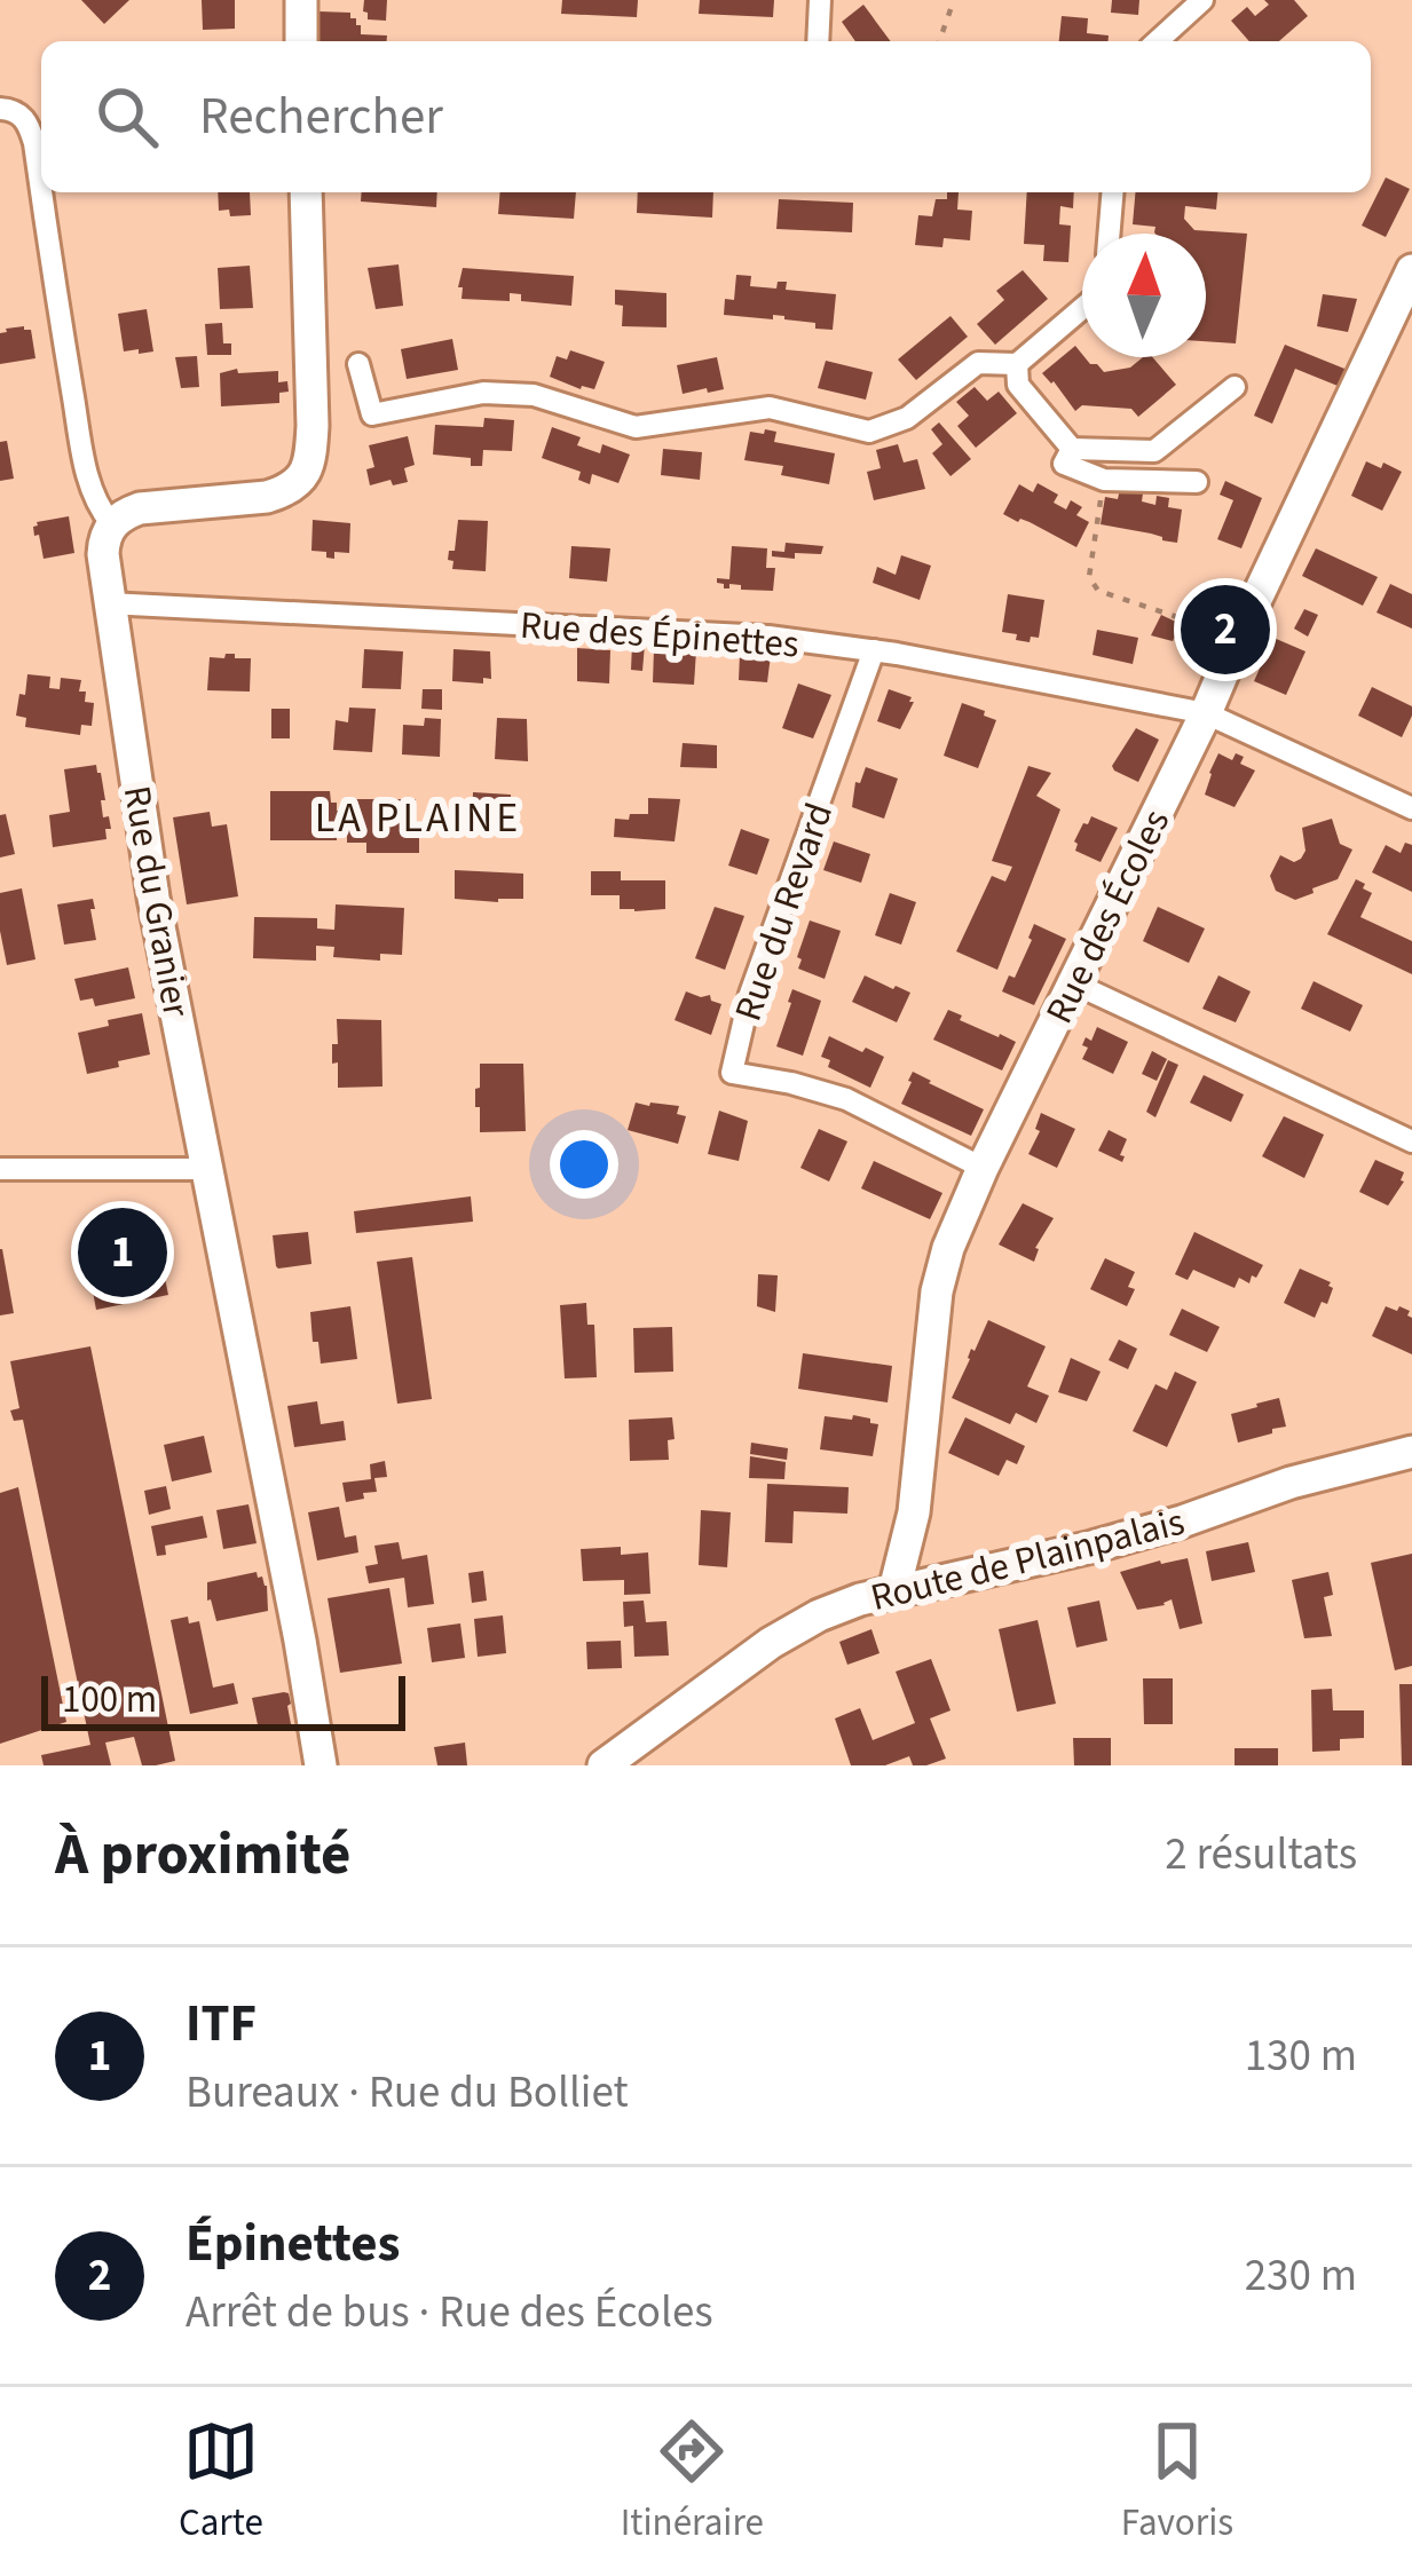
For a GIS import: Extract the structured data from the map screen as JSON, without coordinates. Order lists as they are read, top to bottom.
{
  "streets": {
    "street": [
      "Rue des Épinettes",
      "Rue du Granier",
      "Rue du Revard",
      "Rue des Écoles",
      "Route de Plainpalais"
    ]
  },
  "crossings": [
    ["Rue des Épinettes", "Rue du Granier"],
    ["Rue des Épinettes", "Rue du Revard"],
    ["Rue des Épinettes", "Rue des Écoles"],
    ["Rue du Revard", "Rue des Écoles"],
    ["Rue des Écoles", "Route de Plainpalais"]
  ],
  "districts": ["LA PLAINE"],
  "scale_bar": "100 m",
  "north": "top",
  "page": {
    "search": "Rechercher",
    "pins": ["2", "1"],
    "scale": "100 m",
    "heading": ["À proximité", "2 résultats"],
    "list": [
      {
        "mark": "1",
        "name": "ITF",
        "note": "Bureaux · Rue du Bolliet",
        "value": "130 m"
      },
      {
        "mark": "2",
        "name": "Épinettes",
        "note": "Arrêt de bus · Rue des Écoles",
        "value": "230 m"
      }
    ],
    "nav": ["Carte", "Itinéraire", "Favoris"]
  }
}
